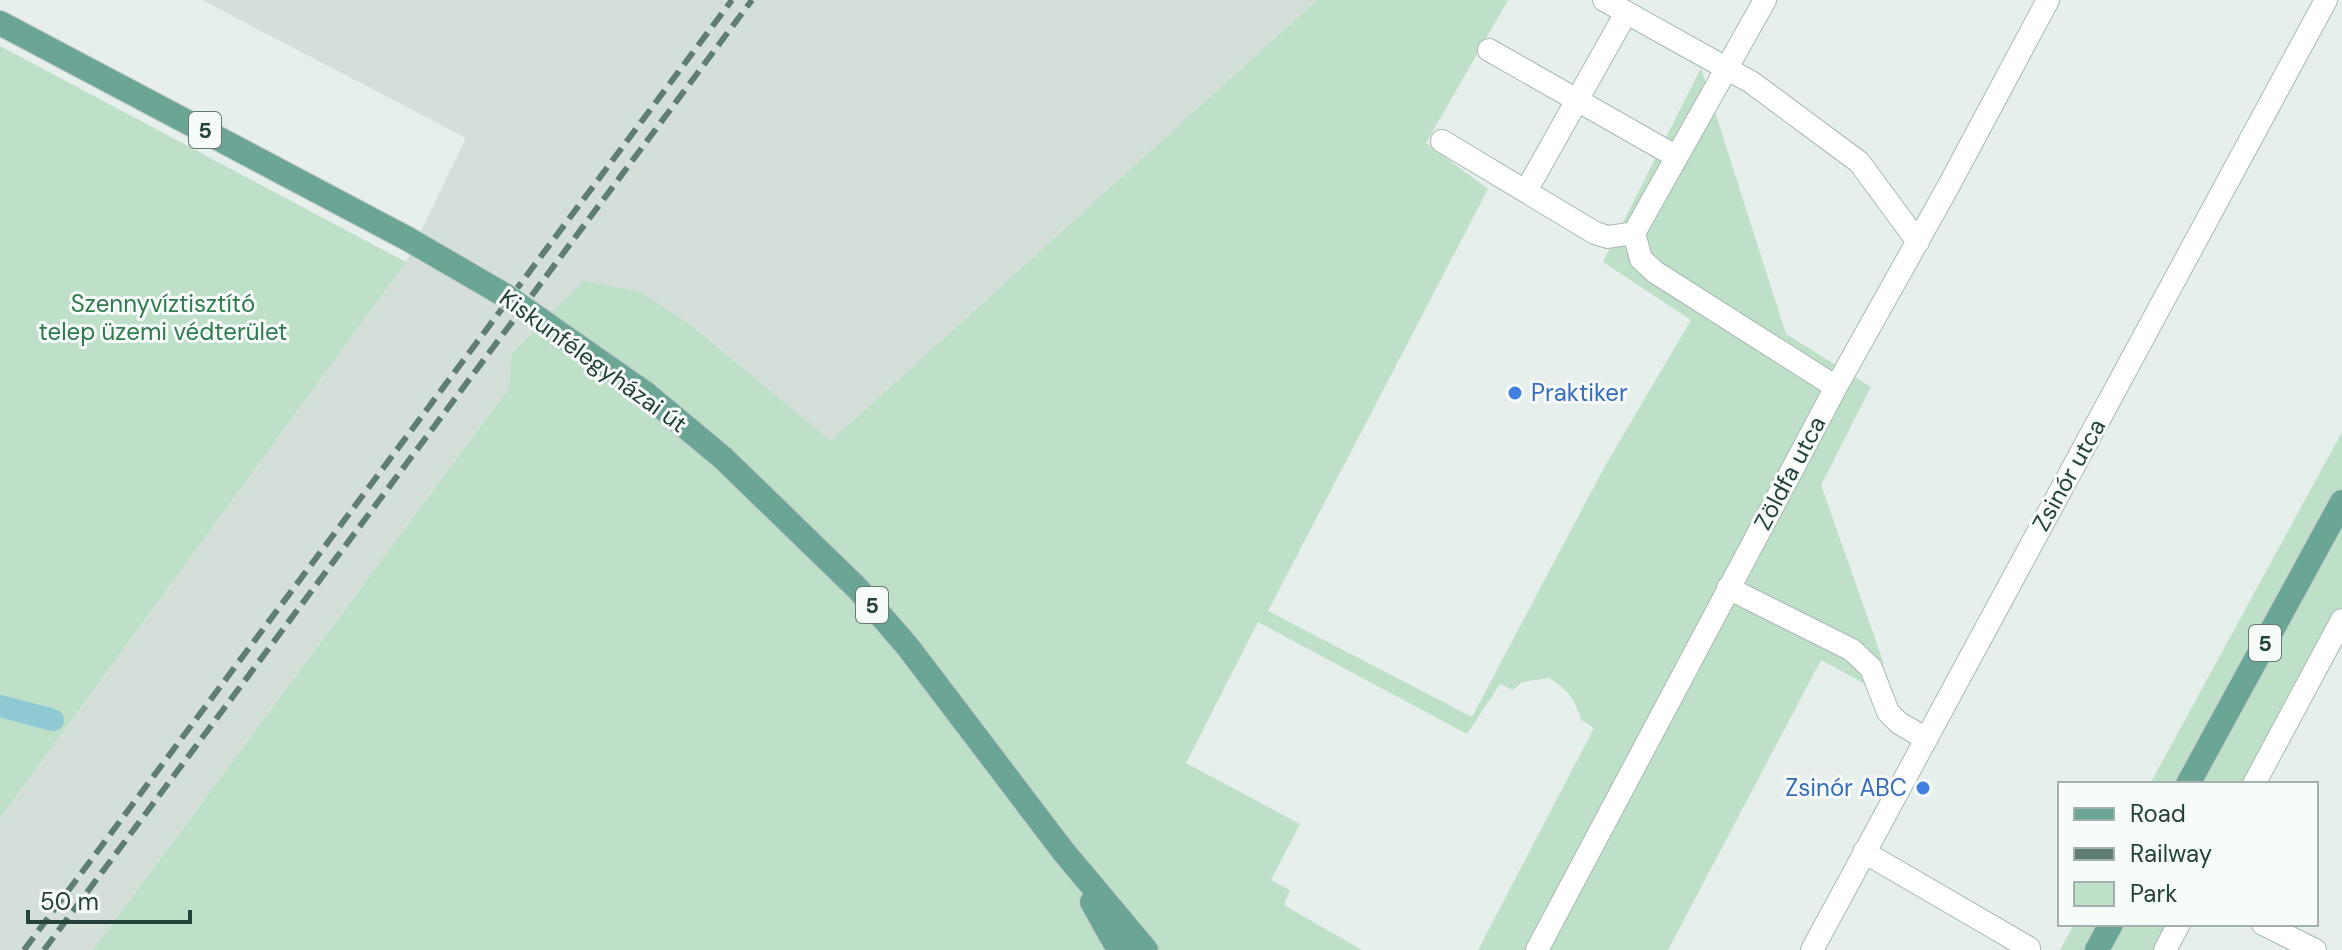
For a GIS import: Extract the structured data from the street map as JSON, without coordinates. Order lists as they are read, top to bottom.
{
  "streets": {
    "main road": ["5", "Kiskunfélegyházai út"],
    "street": ["Zöldfa utca", "Zsinór utca"]
  },
  "parks": ["Szennyvíztisztító telep üzemi védterület"],
  "places": ["Praktiker", "Zsinór ABC"],
  "legend": ["Road", "Railway", "Park"],
  "scale_bar": "50 m"
}
